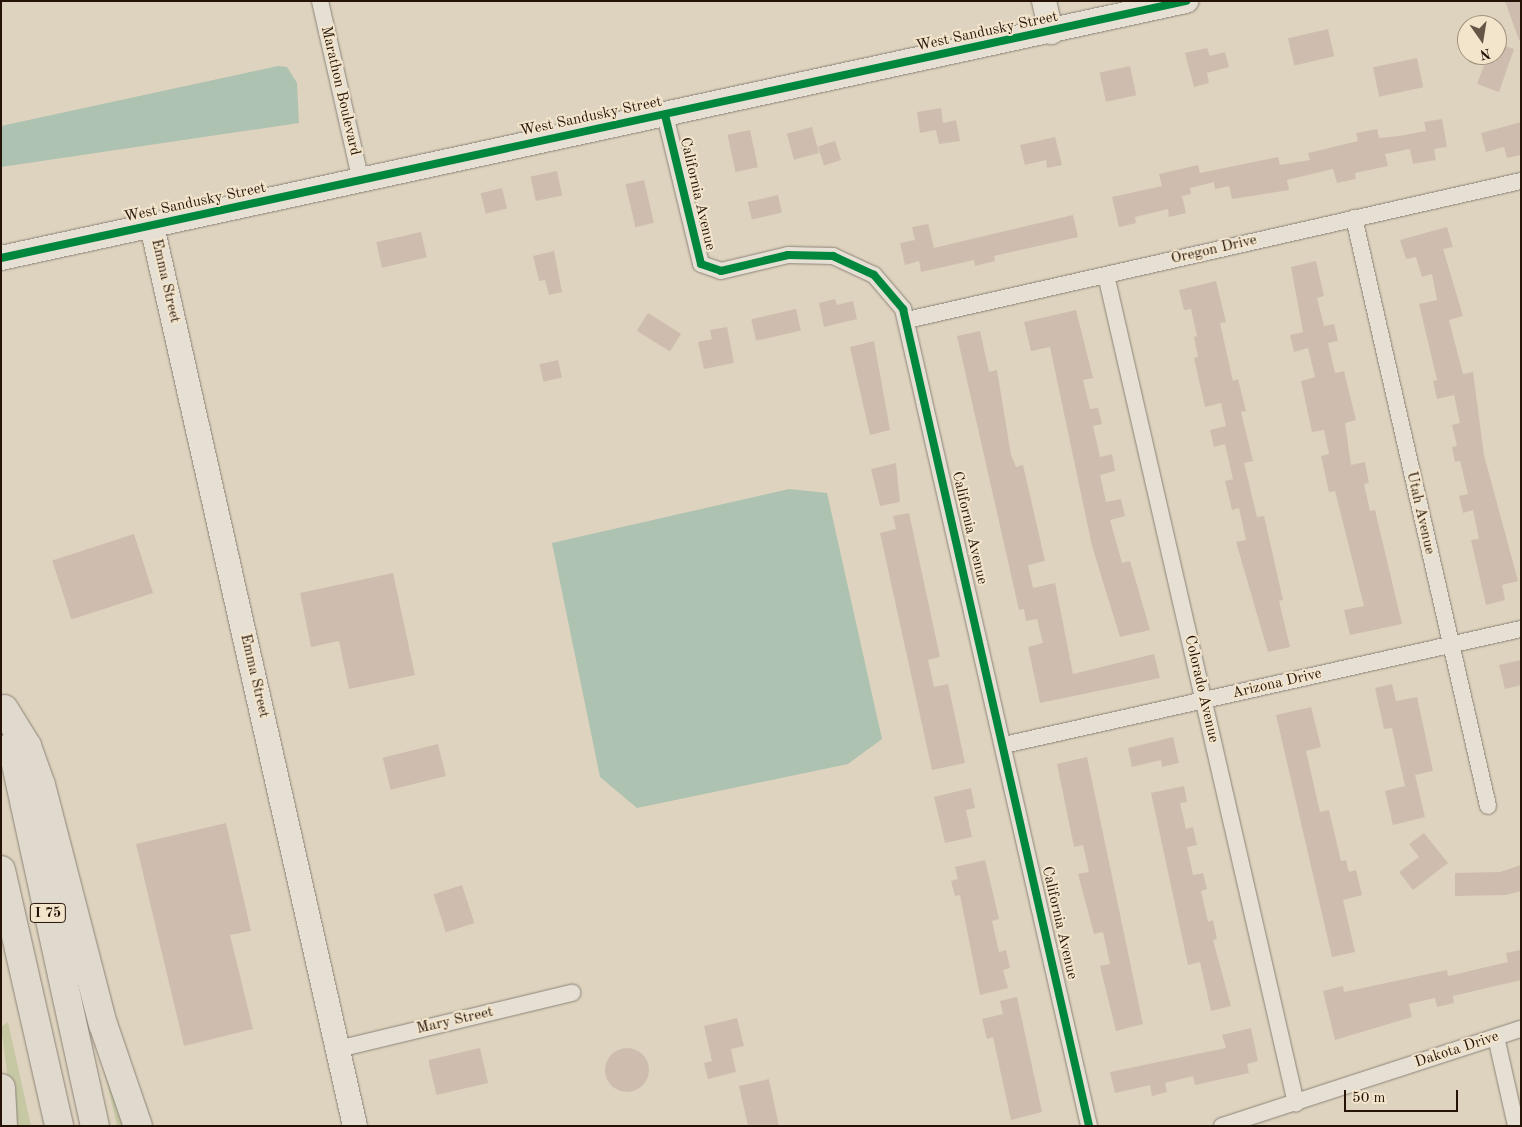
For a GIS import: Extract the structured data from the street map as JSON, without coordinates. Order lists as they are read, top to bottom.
{
  "streets": {
    "highway": ["I 75"],
    "street": [
      "West Sandusky Street",
      "Marathon Boulevard",
      "California Avenue",
      "Oregon Drive",
      "Emma Street",
      "Utah Avenue",
      "Arizona Drive",
      "Colorado Avenue",
      "Mary Street",
      "Dakota Drive"
    ]
  },
  "crossings": [
    ["West Sandusky Street", "Marathon Boulevard"],
    ["West Sandusky Street", "California Avenue"],
    ["West Sandusky Street", "Emma Street"],
    ["California Avenue", "Oregon Drive"],
    ["California Avenue", "Arizona Drive"],
    ["Oregon Drive", "Utah Avenue"],
    ["Oregon Drive", "Colorado Avenue"],
    ["Emma Street", "Mary Street"],
    ["Utah Avenue", "Arizona Drive"],
    ["Arizona Drive", "Colorado Avenue"],
    ["Colorado Avenue", "Dakota Drive"]
  ],
  "scale_bar": "50 m",
  "north": "bottom"
}
